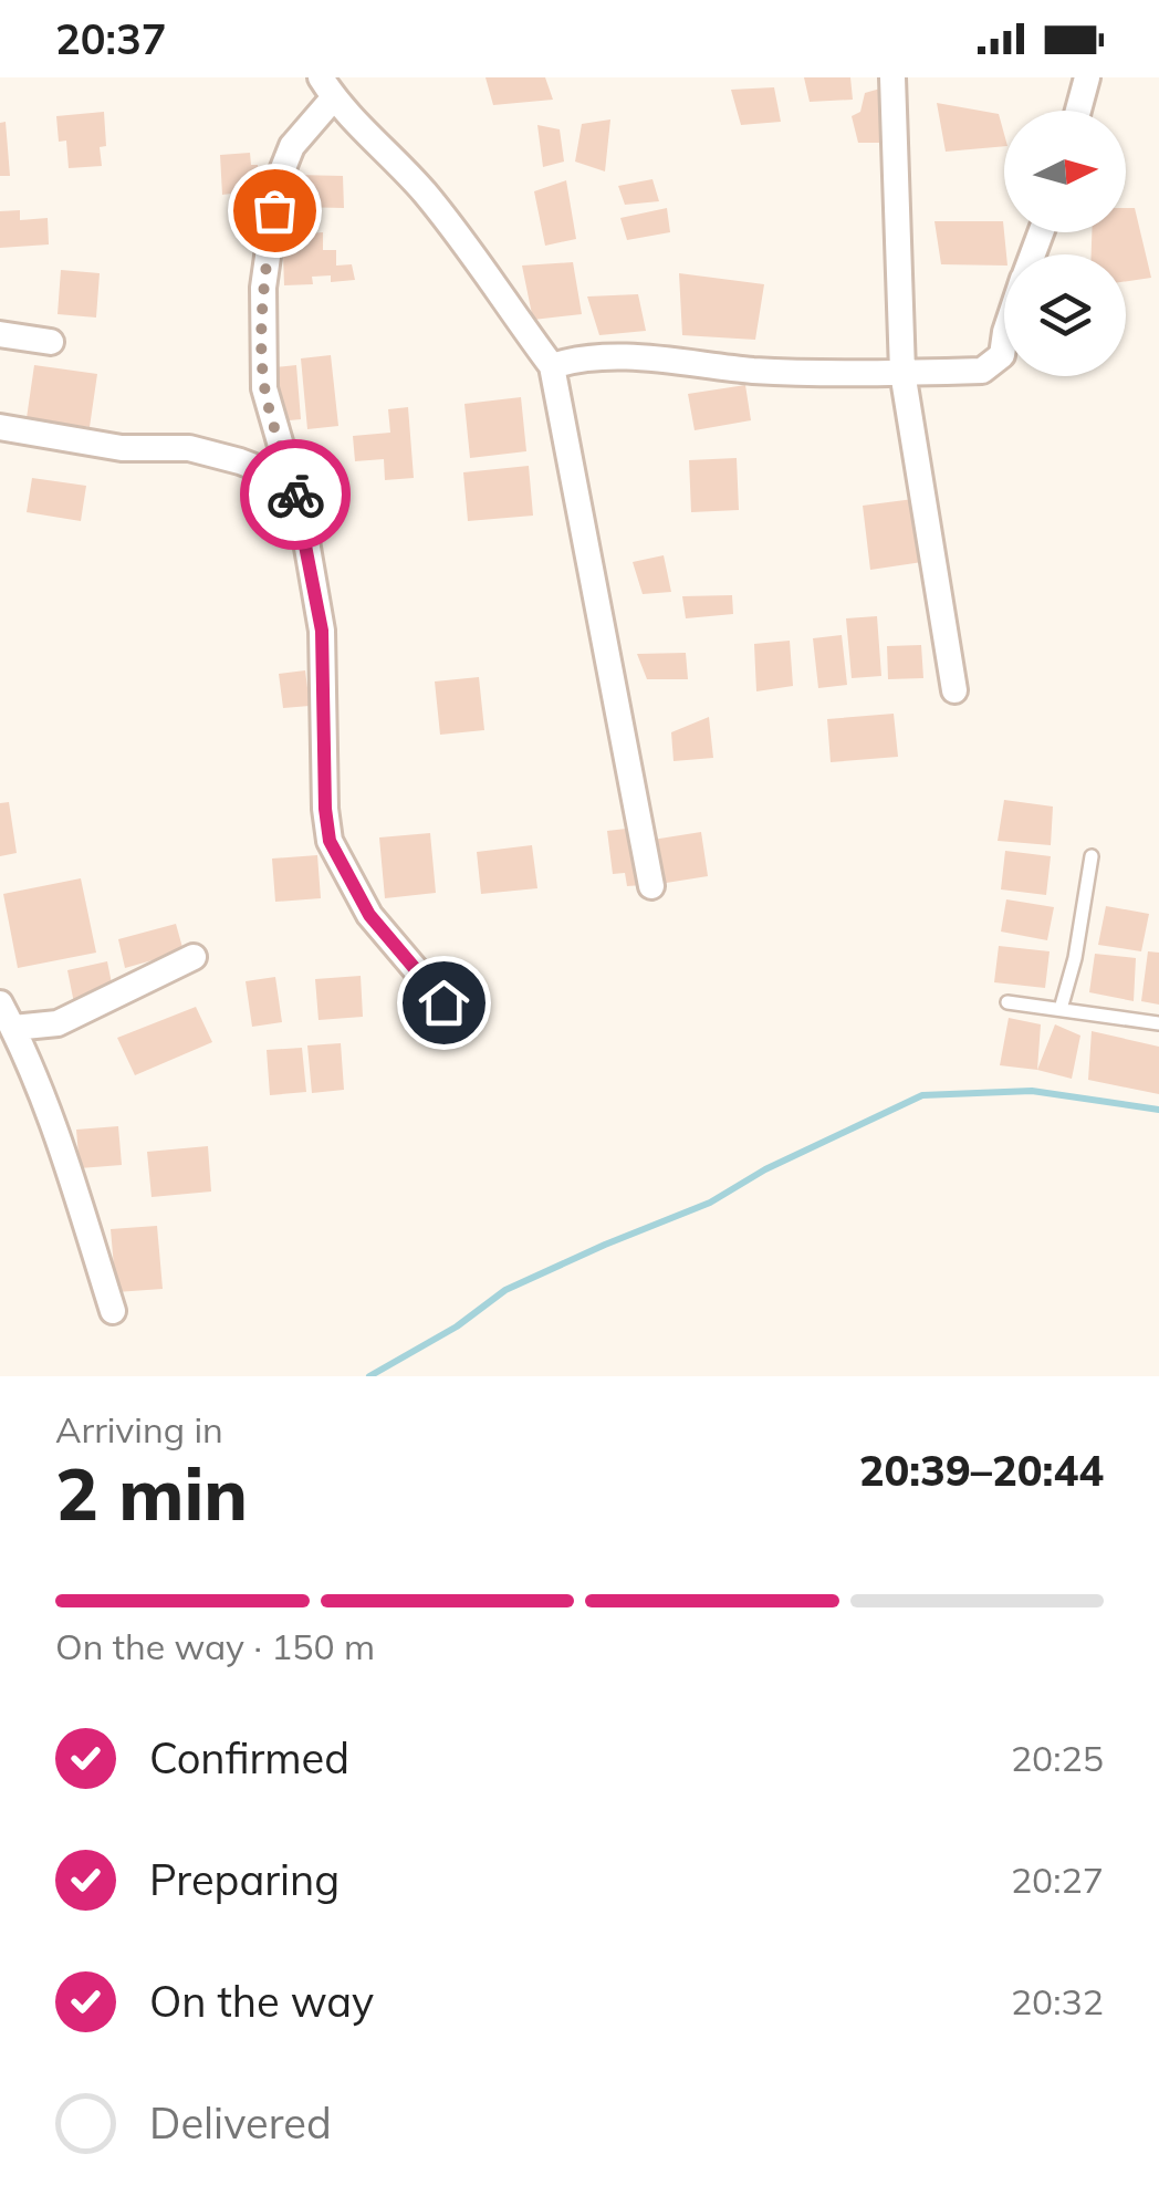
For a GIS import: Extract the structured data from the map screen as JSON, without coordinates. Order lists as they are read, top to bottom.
{
  "north": "right",
  "page": {
    "status": "20:37",
    "heading": ["2 min", "Arriving in", "20:39–20:44"],
    "bar": "On the way · 150 m",
    "list": [
      ["Confirmed", "20:25"],
      ["Preparing", "20:27"],
      ["On the way", "20:32"],
      "Delivered"
    ]
  }
}
